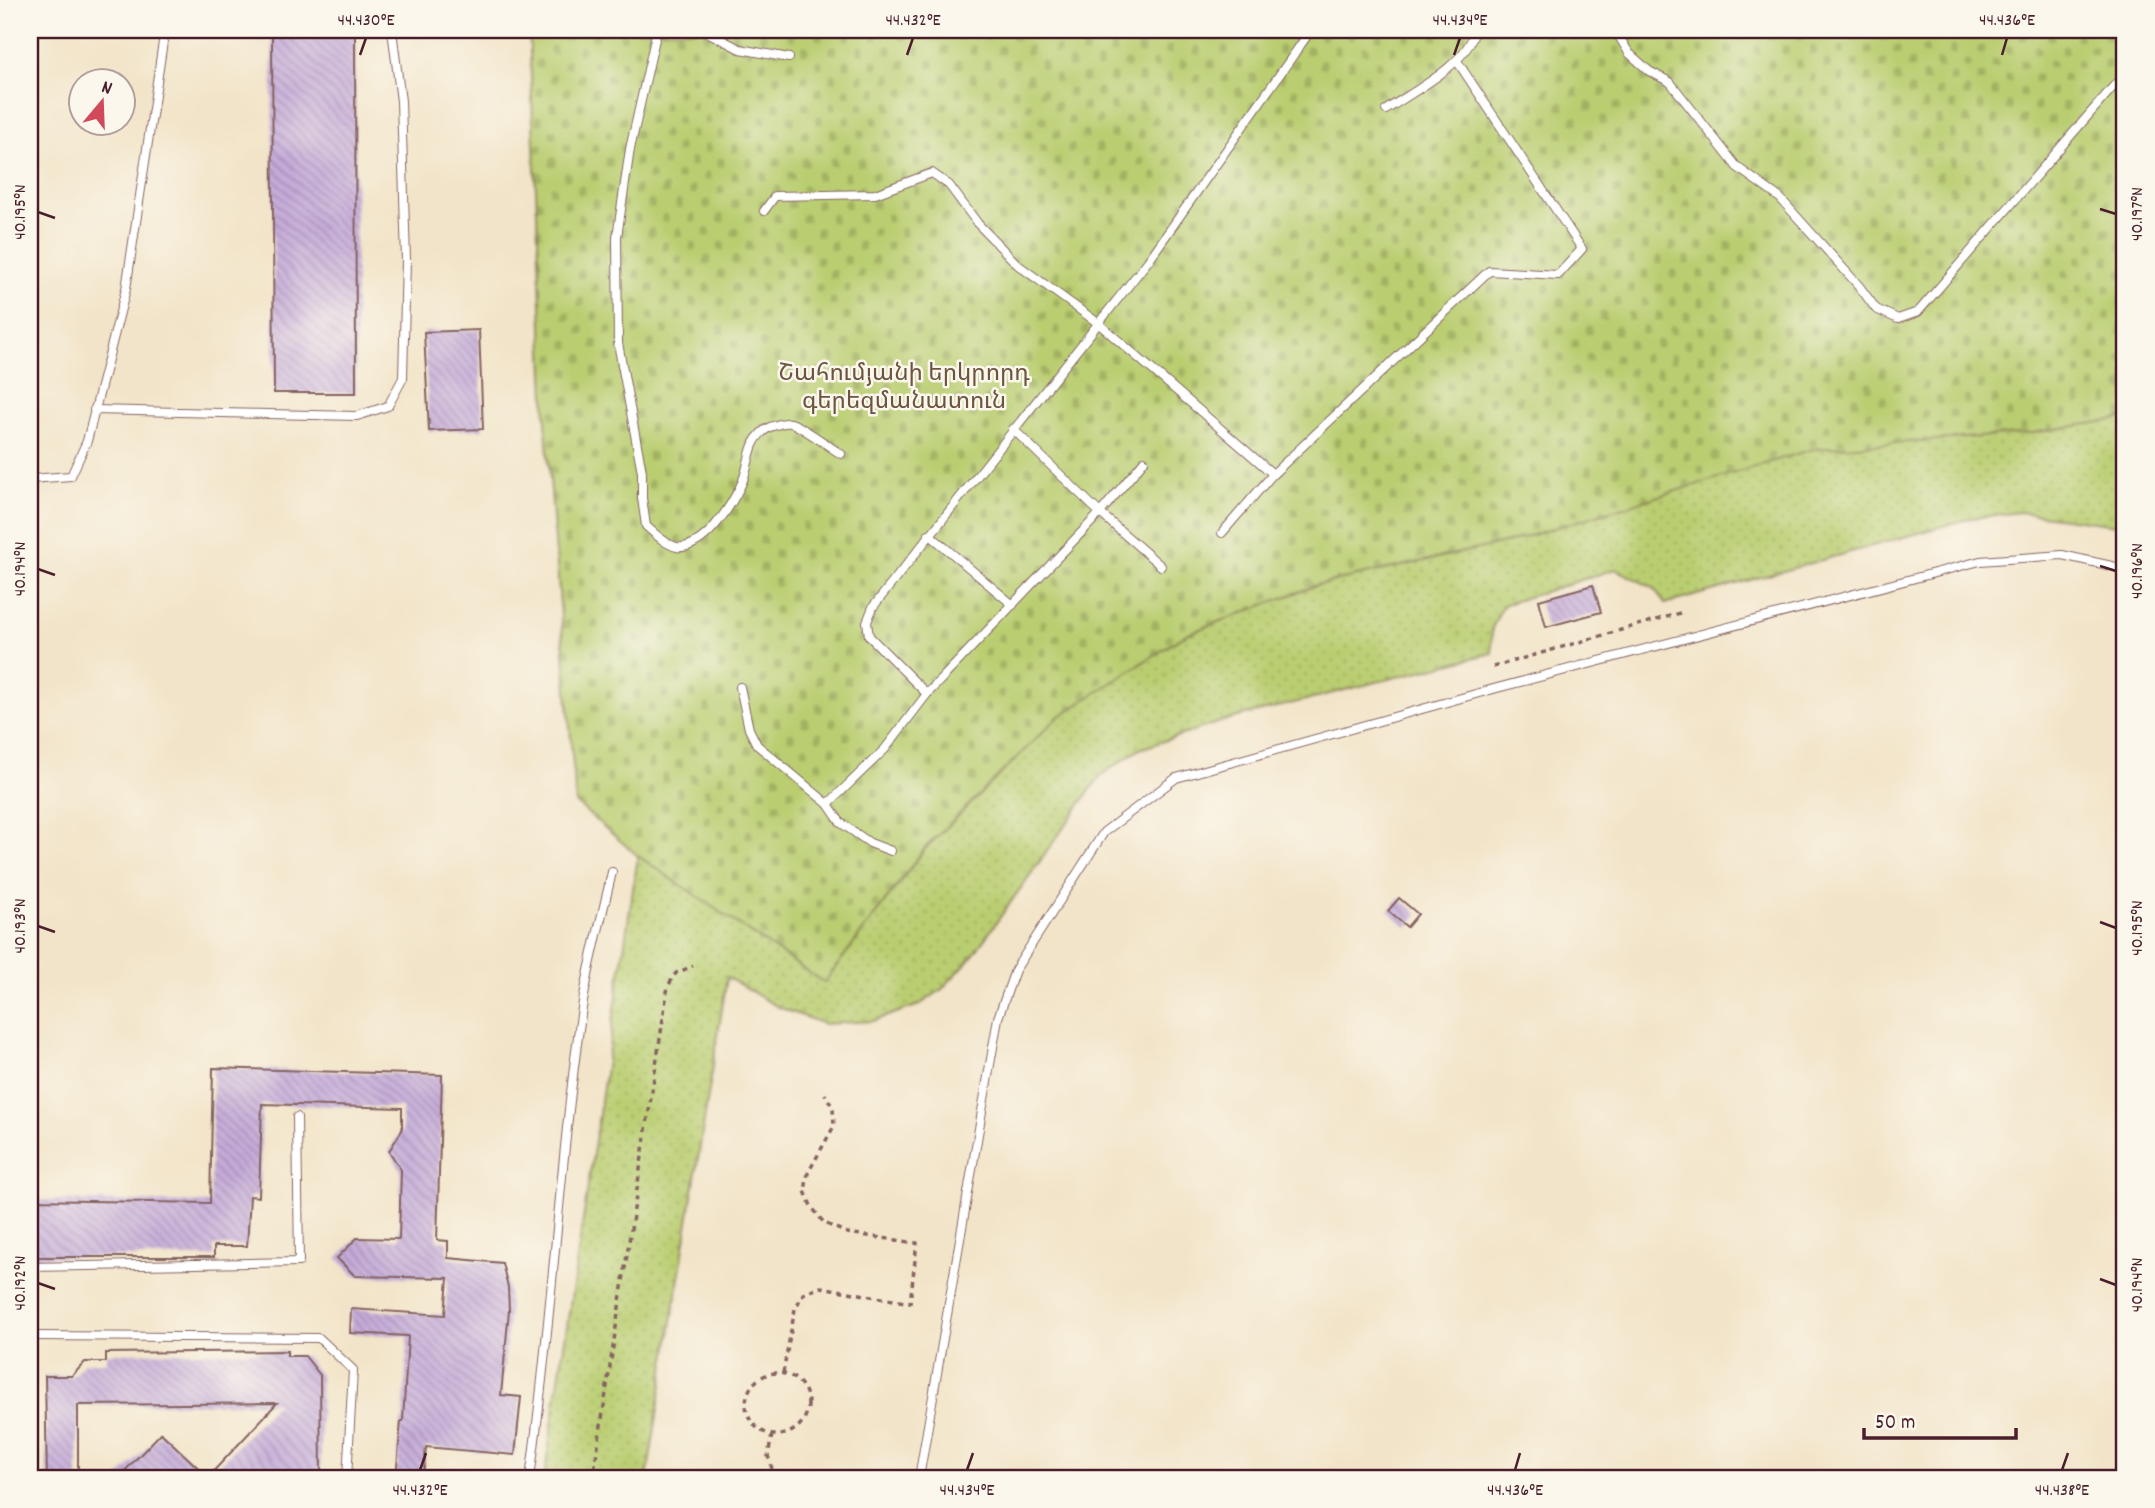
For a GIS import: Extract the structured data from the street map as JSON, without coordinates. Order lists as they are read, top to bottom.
{
  "parks": ["Շահումյանի երկրորդ գերեզմանատուն"],
  "scale_bar": "50 m",
  "north": "top",
  "coordinates": [
    "44.430°E",
    "44.432°E",
    "44.434°E",
    "44.436°E",
    "40.195°N",
    "40.197°N",
    "40.194°N",
    "40.196°N",
    "40.193°N",
    "40.192°N",
    "44.438°E"
  ]
}
